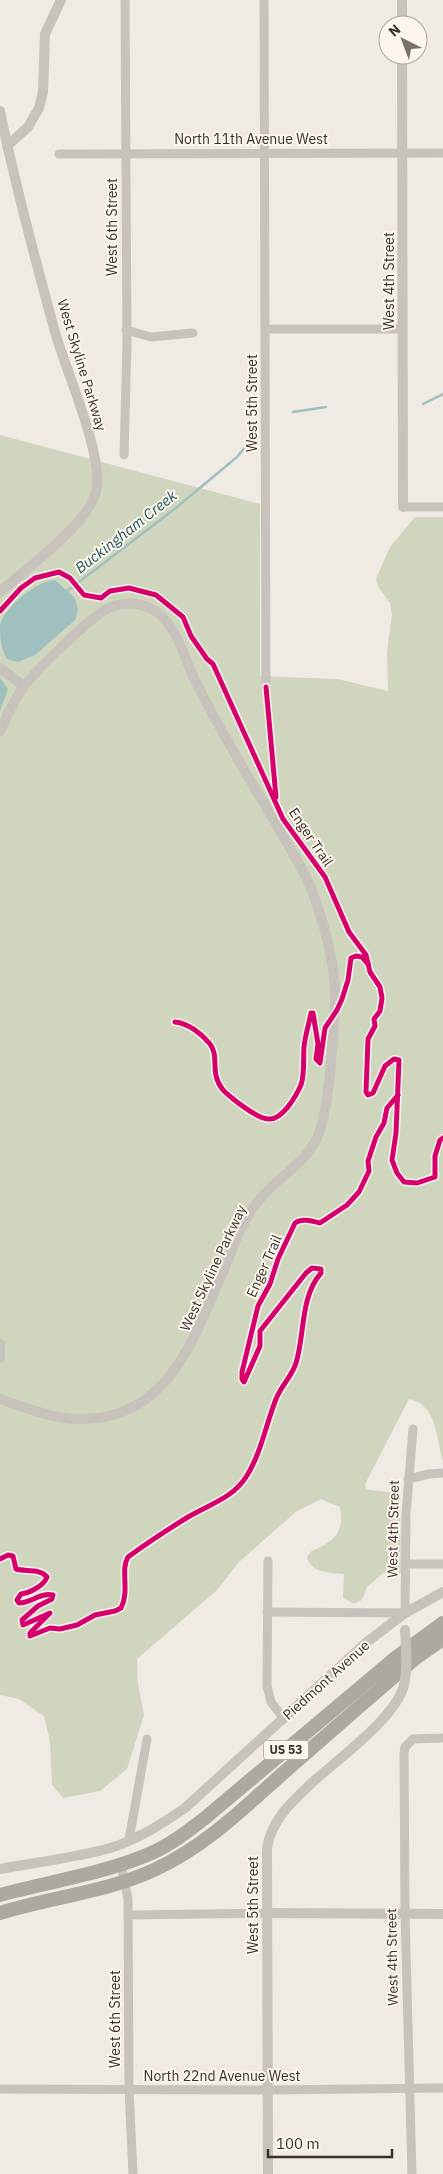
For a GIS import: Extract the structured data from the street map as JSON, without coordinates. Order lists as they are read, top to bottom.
{
  "streets": {
    "highway": ["Piedmont Avenue", "US 53"],
    "street": [
      "North 11th Avenue West",
      "West 6th Street",
      "West 4th Street",
      "West Skyline Parkway",
      "West 5th Street",
      "North 22nd Avenue West"
    ],
    "cycle path": ["Enger Trail"]
  },
  "crossings": [
    ["North 11th Avenue West", "West 6th Street"],
    ["North 11th Avenue West", "West 4th Street"],
    ["North 11th Avenue West", "West 5th Street"],
    ["West 6th Street", "Piedmont Avenue"],
    ["West 6th Street", "US 53"],
    ["West 6th Street", "North 22nd Avenue West"],
    ["West 4th Street", "West 5th Street"],
    ["West 4th Street", "Piedmont Avenue"],
    ["West 4th Street", "North 22nd Avenue West"],
    ["West 5th Street", "North 22nd Avenue West"]
  ],
  "water": ["Buckingham Creek"],
  "scale_bar": "100 m",
  "north": "top left"
}
